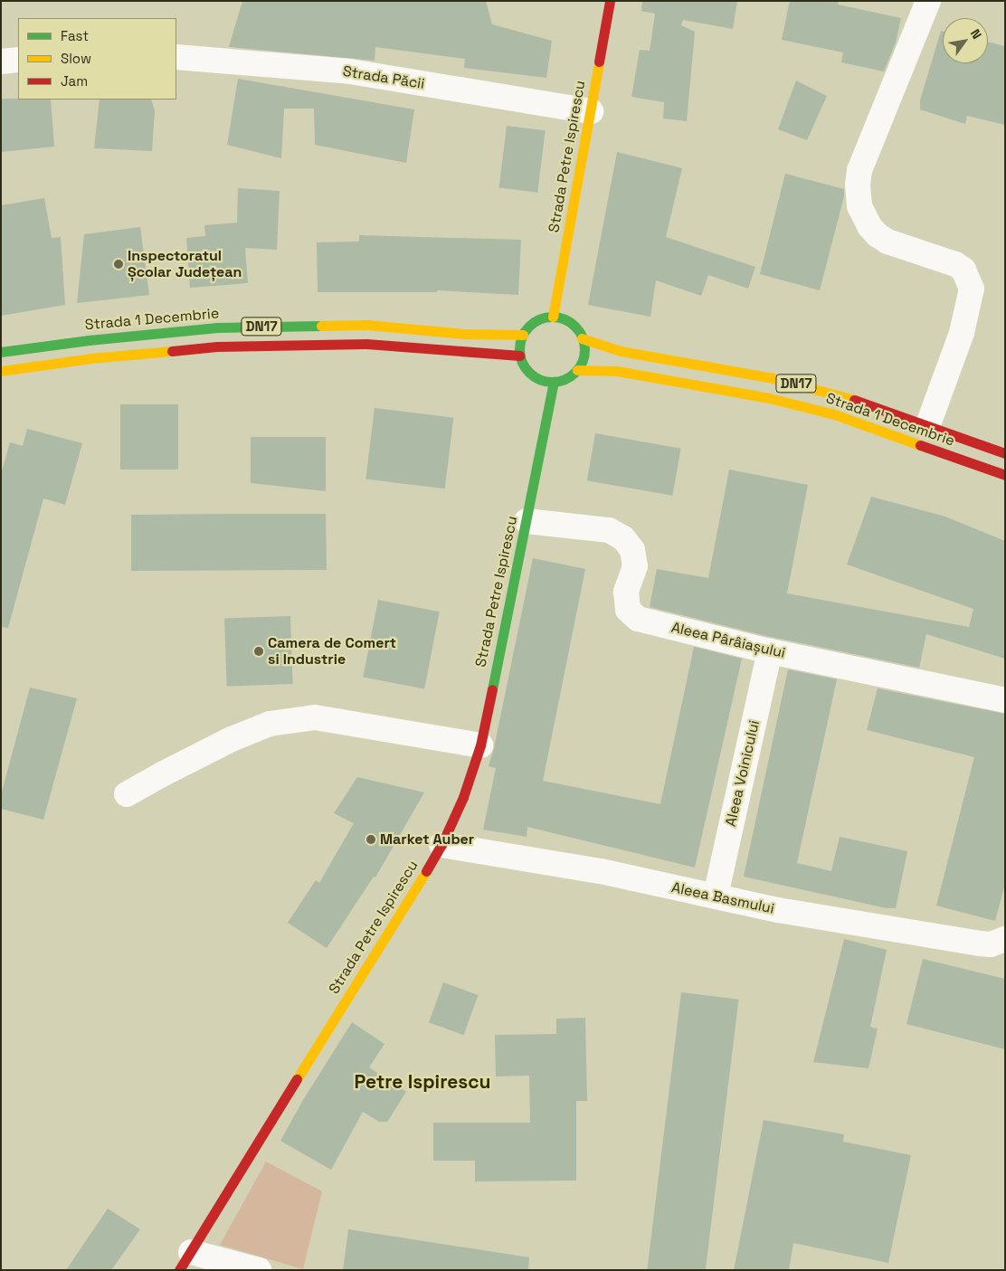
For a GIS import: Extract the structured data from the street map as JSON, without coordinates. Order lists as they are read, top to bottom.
{
  "streets": {
    "main road": ["Strada Petre Ispirescu", "Strada 1 Decembrie", "DN17"],
    "street": [
      "Strada Păcii",
      "Aleea Pârâiașului",
      "Aleea Voinicului",
      "Aleea Basmului"
    ]
  },
  "crossings": [
    ["Strada Păcii", "Strada Petre Ispirescu"],
    ["Strada Petre Ispirescu", "Strada 1 Decembrie"],
    ["Strada Petre Ispirescu", "DN17"],
    ["Strada Petre Ispirescu", "Aleea Pârâiașului"],
    ["Strada Petre Ispirescu", "Aleea Basmului"],
    ["Strada 1 Decembrie", "DN17"],
    ["Aleea Pârâiașului", "Aleea Voinicului"],
    ["Aleea Voinicului", "Aleea Basmului"]
  ],
  "districts": ["Petre Ispirescu"],
  "places": ["Inspectoratul Școlar Județean", "Camera de Comert si Industrie", "Market Auber"],
  "legend": ["Fast", "Slow", "Jam"],
  "north": "top right"
}
